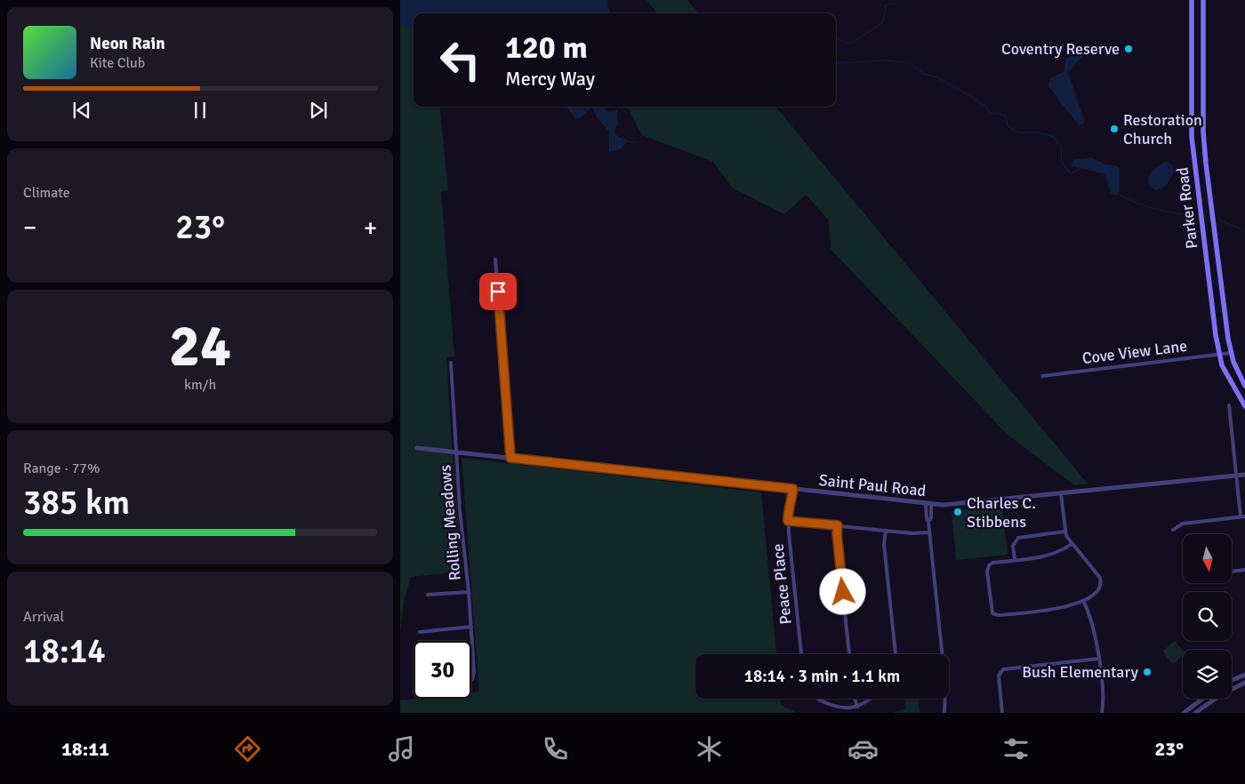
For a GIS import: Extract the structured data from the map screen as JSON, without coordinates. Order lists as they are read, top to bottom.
{
  "streets": {
    "main road": ["Parker Road"],
    "street": [
      "Cove View Lane",
      "Saint Paul Road",
      "Rolling Meadows",
      "Peace Place"
    ]
  },
  "crossings": [
    ["Parker Road", "Cove View Lane"],
    ["Saint Paul Road", "Rolling Meadows"],
    ["Saint Paul Road", "Peace Place"]
  ],
  "places": [
    "Coventry Reserve",
    "Restoration Church",
    "Charles C. Stibbens",
    "Bush Elementary"
  ],
  "north": "bottom",
  "page": {
    "turn": ["120 m", "Mercy Way"],
    "song": ["Neon Rain", "Kite Club"],
    "tile": [
      "Climate",
      ["24", "km/h"],
      ["Range · 77%", "385 km"],
      ["Arrival", "18:14"]
    ],
    "heat": ["−", "23°", "+"],
    "limit": "30",
    "trip": "18:14 · 3 min · 1.1 km",
    "tabs": ["18:11", "23°"]
  }
}
